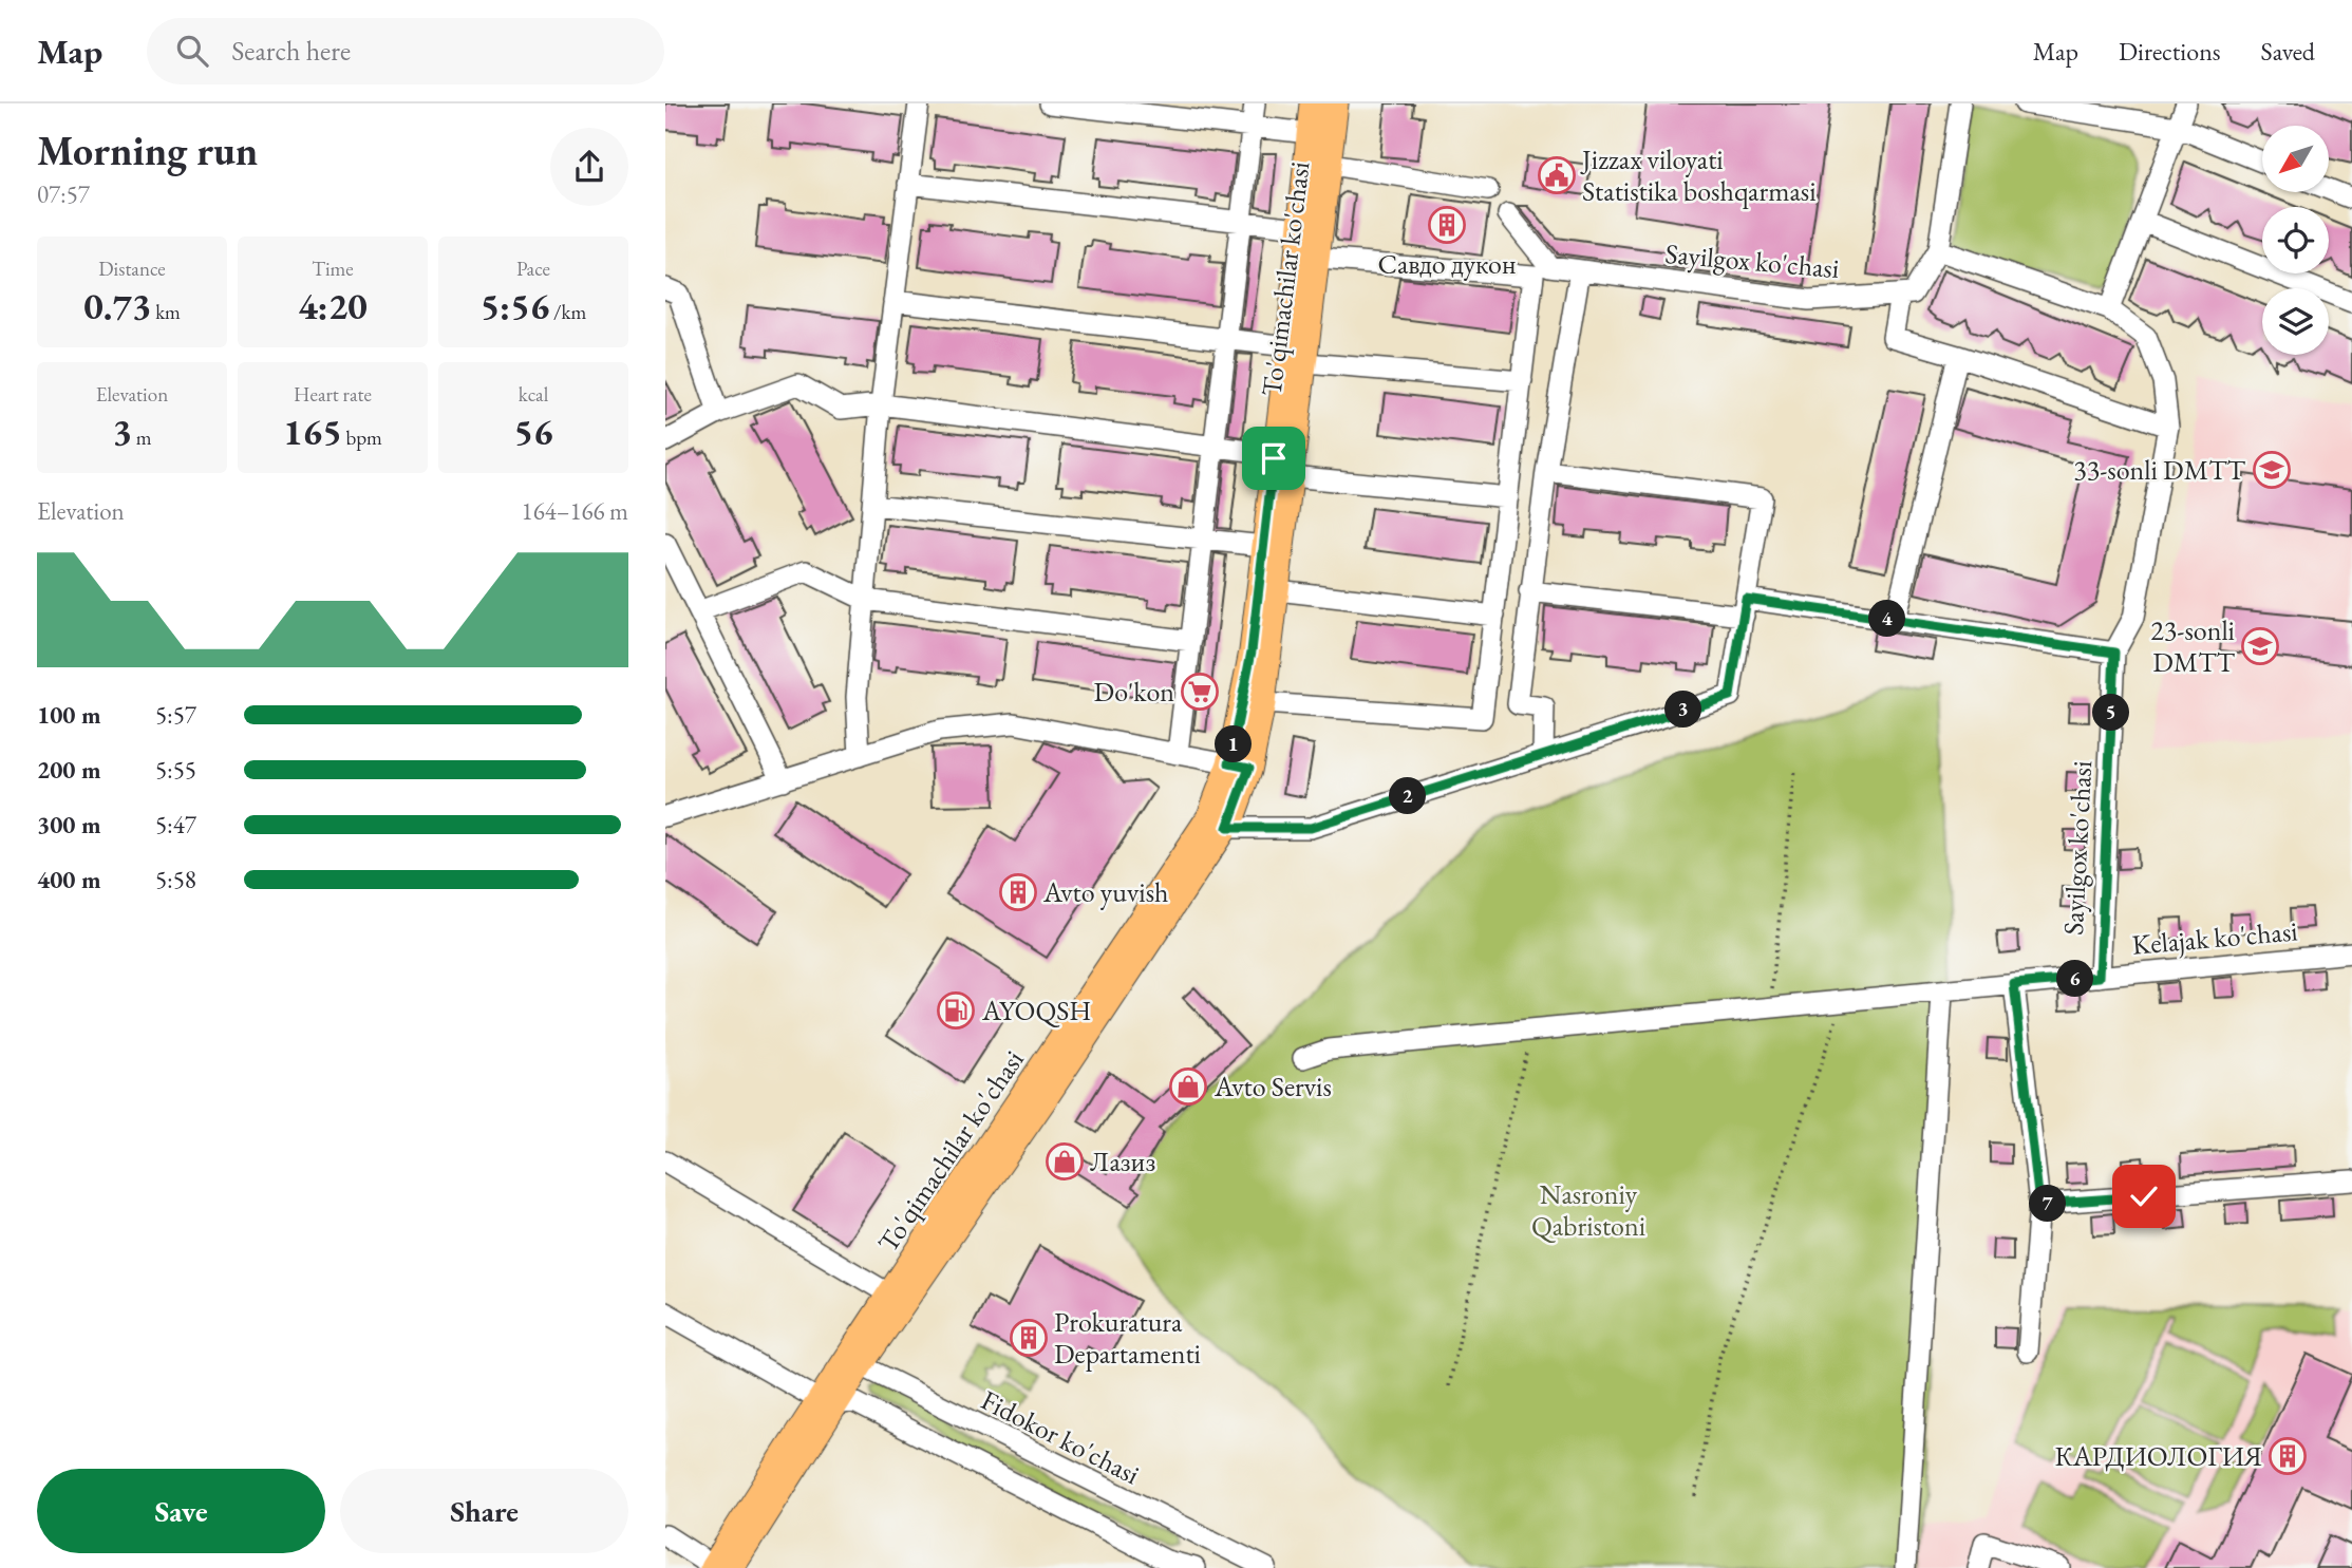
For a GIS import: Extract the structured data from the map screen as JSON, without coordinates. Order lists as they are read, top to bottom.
{
  "streets": {
    "main road": ["To'qimachilar ko'chasi"],
    "street": ["Sayilgox ko'chasi", "Kelajak ko'chasi", "Fidokor ko'chasi"]
  },
  "crossings": [
    ["Sayilgox ko'chasi", "Kelajak ko'chasi"],
    ["To'qimachilar ko'chasi", "Fidokor ko'chasi"]
  ],
  "parks": ["Nasroniy Qabristoni"],
  "places": {
    "public building": ["Jizzax viloyati Statistika boshqarmasi"],
    "building": [
      "Cавдо дукон",
      "Avto yuvish",
      "Prokuratura Departamenti",
      "КАРДИОЛОГИЯ"
    ],
    "school or university": ["33-sonli DMTT", "23-sonli DMTT"],
    "supermarket": ["Do'kon"],
    "fuel station": ["AYOQSH"],
    "shop": ["Avto Servis", "Лазиз"]
  },
  "north": "bottom left",
  "page": {
    "header": "Map",
    "search": "Search here",
    "nav": ["Map", "Directions", "Saved"],
    "heading": ["Morning run", "07:57"],
    "stats": [
      ["Distance", "0.73 km"],
      ["Time", "4:20"],
      ["Pace", "5:56 /km"],
      ["Elevation", "3 m"],
      ["Heart rate", "165 bpm"],
      ["kcal", "56"]
    ],
    "chart": ["Elevation", "164–166 m"],
    "pins": [
      "4",
      "3",
      "5",
      "1",
      "2",
      "6",
      "7"
    ],
    "list": [
      {
        "name": "100 m",
        "note": "5:57"
      },
      {
        "name": "200 m",
        "note": "5:55"
      },
      {
        "name": "300 m",
        "note": "5:47"
      },
      {
        "name": "400 m",
        "note": "5:58"
      }
    ],
    "buttons": ["Save", "Share"]
  }
}
